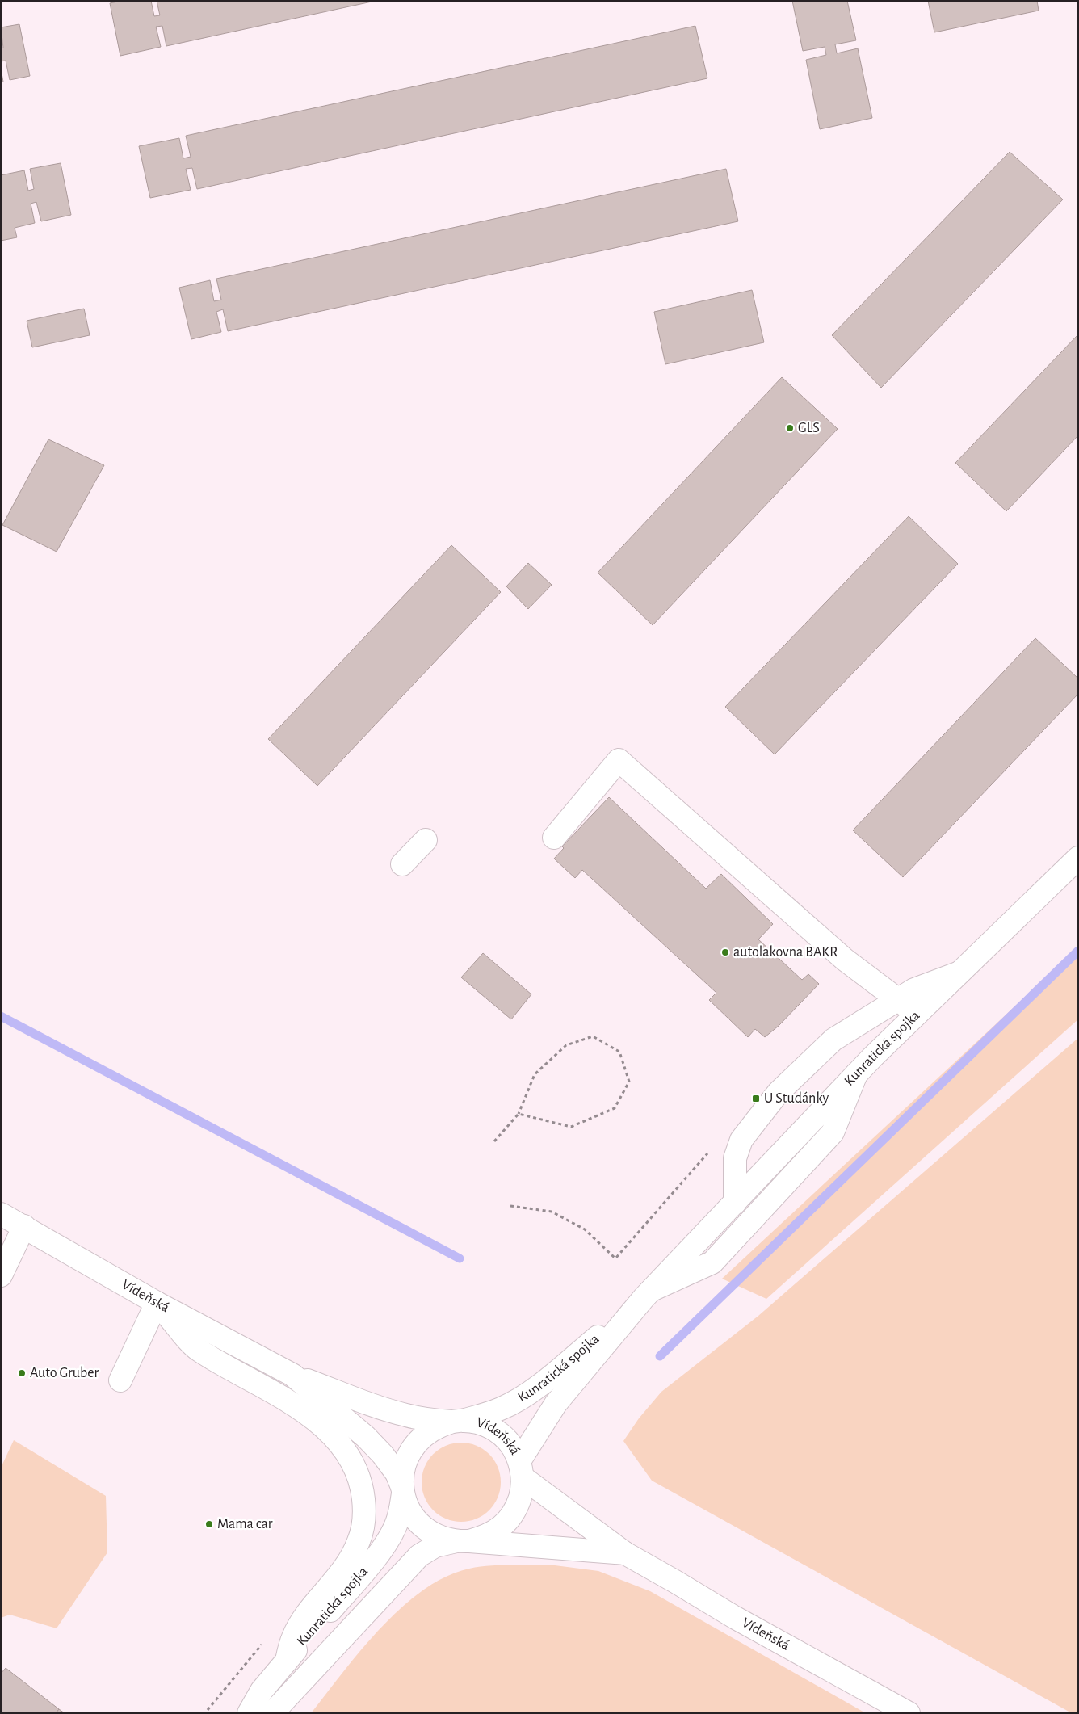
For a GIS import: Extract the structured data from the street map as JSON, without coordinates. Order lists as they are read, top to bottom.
{
  "streets": {
    "main road": ["Kunratická spojka", "Vídeňská"]
  },
  "crossings": [
    ["Kunratická spojka", "Vídeňská"]
  ],
  "places": {
    "other": [
      "GLS",
      "autolakovna BAKR",
      "Auto Gruber",
      "Mama car"
    ],
    "transit": ["U Studánky"]
  }
}
